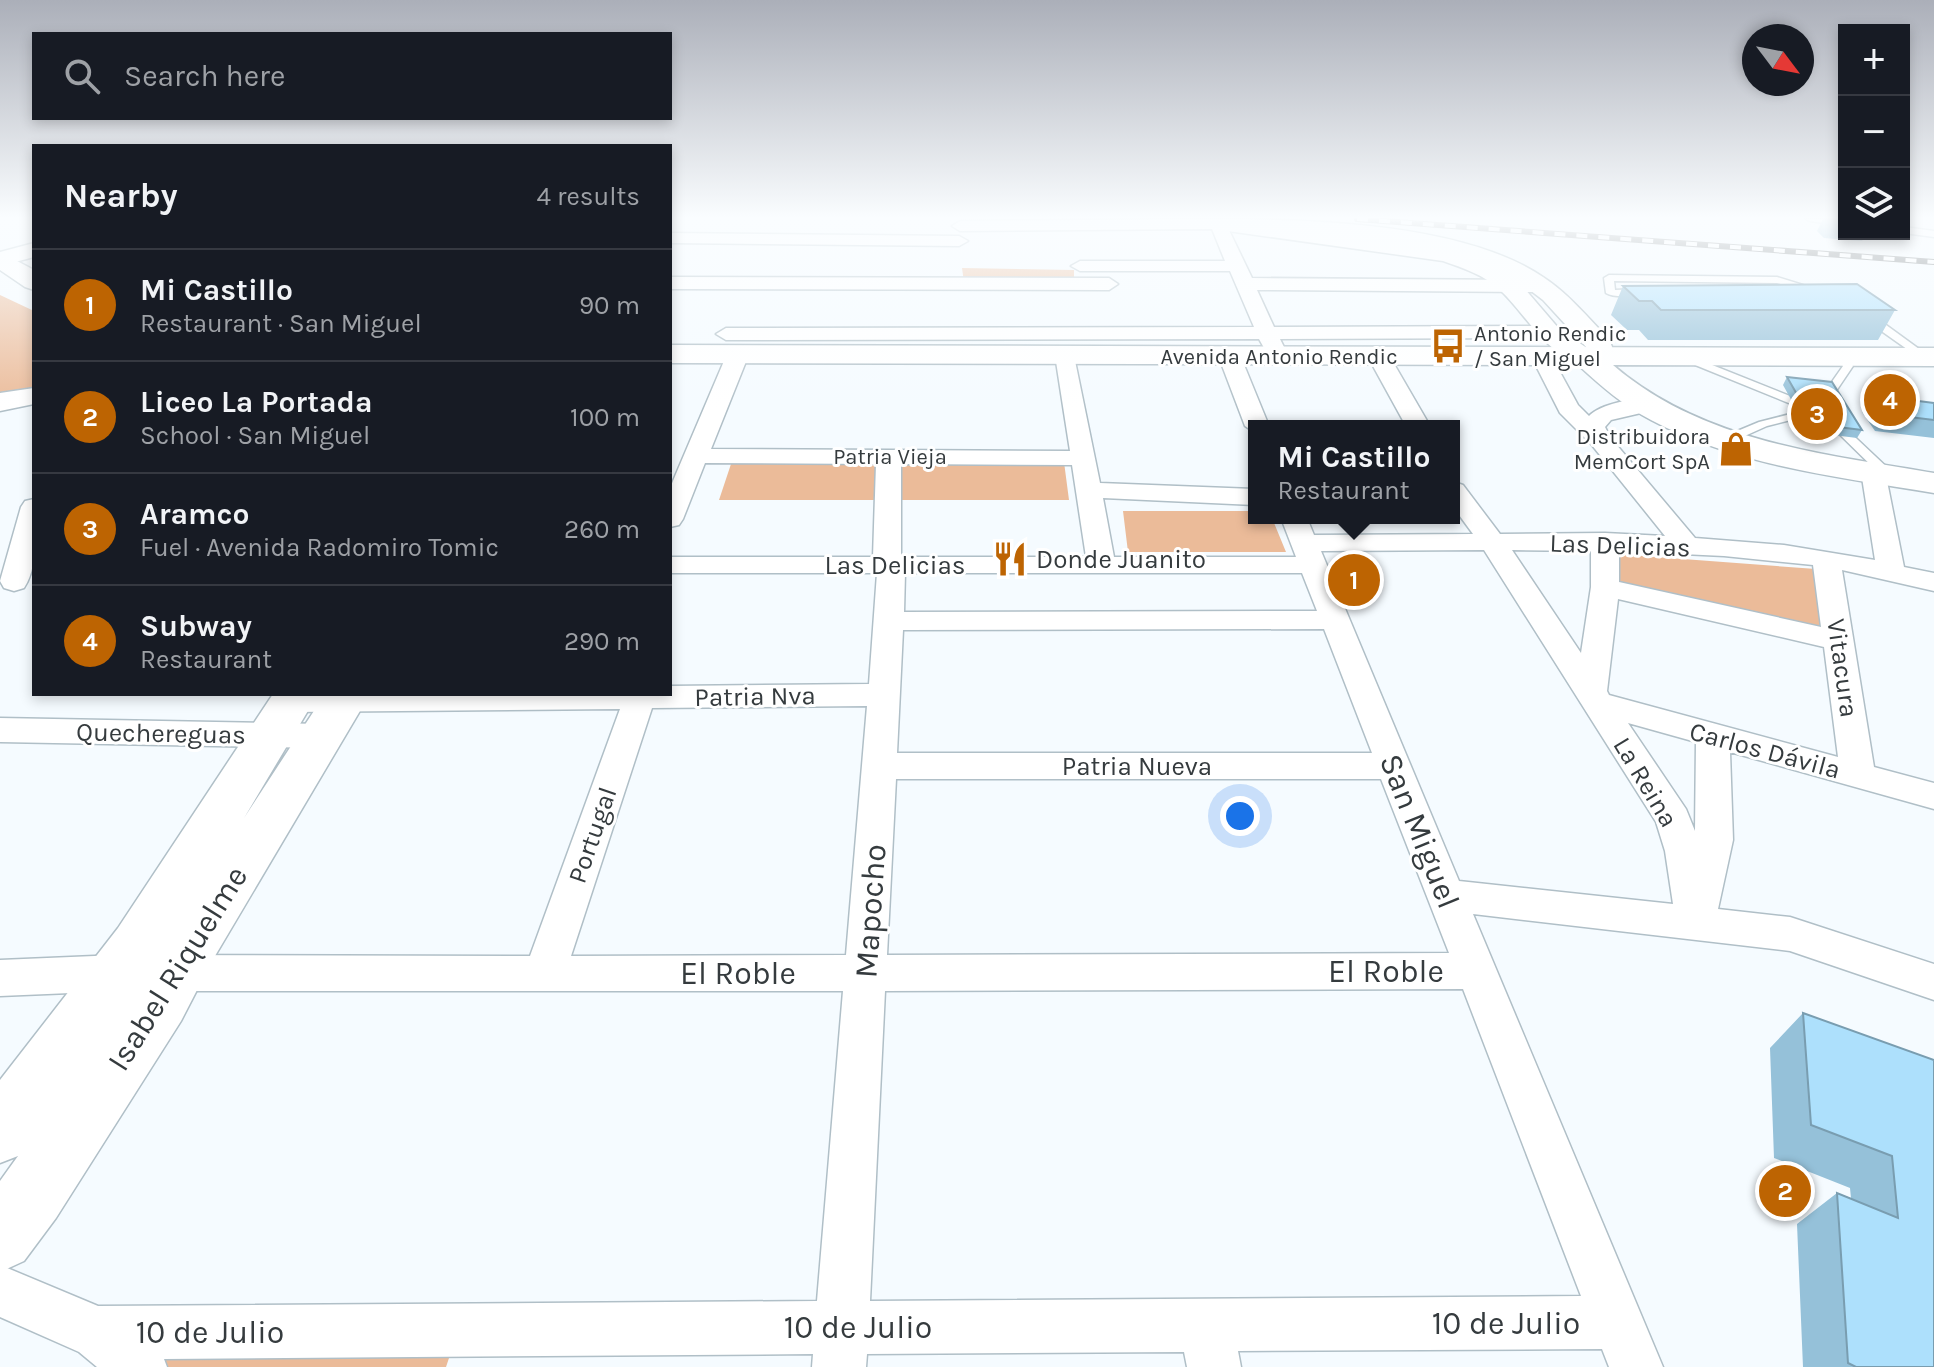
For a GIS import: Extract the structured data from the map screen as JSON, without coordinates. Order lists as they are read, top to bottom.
{
  "streets": {
    "main road": ["Avenida Antonio Rendic", "Isabel Riquelme"],
    "street": [
      "Patria Vieja",
      "Las Delicias",
      "Vitacura",
      "Patria Nva",
      "Quechereguas",
      "Carlos Dávila",
      "Patria Nueva",
      "La Reina",
      "San Miguel",
      "Portugal",
      "Mapocho",
      "El Roble",
      "10 de Julio"
    ]
  },
  "crossings": [
    ["Patria Vieja", "Mapocho"],
    ["Las Delicias", "Vitacura"],
    ["Las Delicias", "La Reina"],
    ["Las Delicias", "San Miguel"],
    ["Las Delicias", "Mapocho"],
    ["Vitacura", "Carlos Dávila"],
    ["Patria Nva", "Quechereguas"],
    ["Patria Nva", "Portugal"],
    ["Patria Nva", "Mapocho"],
    ["Patria Nva", "Isabel Riquelme"],
    ["Quechereguas", "Isabel Riquelme"],
    ["Carlos Dávila", "La Reina"],
    ["Patria Nueva", "San Miguel"],
    ["Patria Nueva", "Mapocho"],
    ["San Miguel", "El Roble"],
    ["San Miguel", "10 de Julio"],
    ["Portugal", "El Roble"],
    ["Mapocho", "El Roble"],
    ["Mapocho", "10 de Julio"],
    ["Isabel Riquelme", "El Roble"]
  ],
  "places": {
    "bus stop": ["Antonio Rendic / San Miguel"],
    "shop": ["Distribuidora MemCort SpA"],
    "restaurant": ["Donde Juanito"]
  },
  "north": "bottom right",
  "page": {
    "map_buttons": ["+", "−"],
    "search": "Search here",
    "heading": ["Nearby", "4 results"],
    "list": [
      {
        "mark": "1",
        "name": "Mi Castillo",
        "note": "Restaurant · San Miguel",
        "value": "90 m"
      },
      {
        "mark": "2",
        "name": "Liceo La Portada",
        "note": "School · San Miguel",
        "value": "100 m"
      },
      {
        "mark": "3",
        "name": "Aramco",
        "note": "Fuel · Avenida Radomiro Tomic",
        "value": "260 m"
      },
      {
        "mark": "4",
        "name": "Subway",
        "note": "Restaurant",
        "value": "290 m"
      }
    ],
    "pins": [
      "4",
      "3",
      "1",
      "2"
    ],
    "popup": ["Mi Castillo", "Restaurant"]
  }
}
